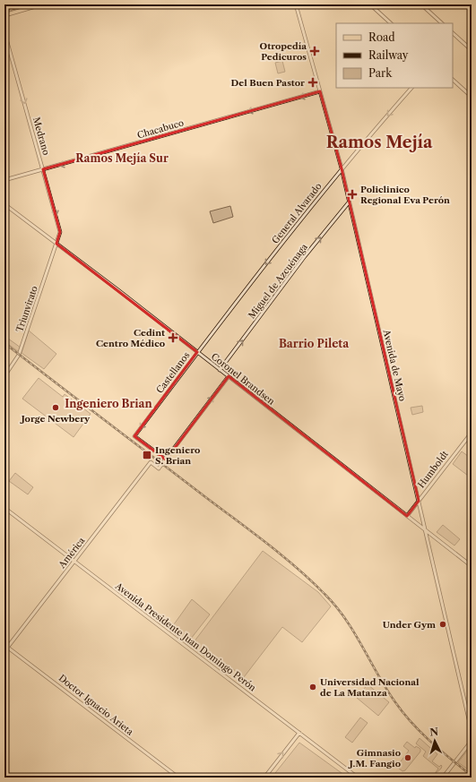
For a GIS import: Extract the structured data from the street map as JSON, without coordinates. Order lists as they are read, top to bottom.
{
  "streets": {
    "street": [
      "Chacabuco",
      "Medrano",
      "General Alvarado",
      "Miguel de Azcuénaga",
      "Triunvirato",
      "Avenida de Mayo",
      "Castellanos",
      "Coronel Brandsen",
      "Humboldt",
      "América",
      "Avenida Presidente Juan Domingo Perón",
      "Doctor Ignacio Arieta"
    ]
  },
  "crossings": [
    ["Chacabuco", "Medrano"],
    ["Chacabuco", "Avenida de Mayo"],
    ["Medrano", "Triunvirato"],
    ["Medrano", "Coronel Brandsen"],
    ["General Alvarado", "Avenida de Mayo"],
    ["General Alvarado", "Castellanos"],
    ["General Alvarado", "Coronel Brandsen"],
    ["Miguel de Azcuénaga", "Avenida de Mayo"],
    ["Miguel de Azcuénaga", "Coronel Brandsen"],
    ["Triunvirato", "Coronel Brandsen"],
    ["Avenida de Mayo", "Coronel Brandsen"],
    ["Avenida de Mayo", "Humboldt"],
    ["Castellanos", "Coronel Brandsen"],
    ["Castellanos", "América"],
    ["Coronel Brandsen", "Humboldt"],
    ["América", "Avenida Presidente Juan Domingo Perón"],
    ["América", "Doctor Ignacio Arieta"]
  ],
  "one_way": [
    "Chacabuco",
    "Medrano",
    "General Alvarado",
    "Miguel de Azcuénaga"
  ],
  "districts": [
    "Ramos Mejía",
    "Ramos Mejía Sur",
    "Barrio Pileta",
    "Ingeniero Brian"
  ],
  "places": {
    "health": [
      "Otropedía Pedicuros",
      "Del Buen Pastor",
      "Policlinico Regional Eva Perón",
      "Cedint Centro Médico"
    ],
    "other": [
      "Jorge Newbery",
      "Under Gym",
      "Universidad Nacional de La Matanza",
      "Gimnasio J.M. Fangio"
    ],
    "transit": ["Ingeniero S. Brian"]
  },
  "legend": ["Road", "Railway", "Park"],
  "north": "top"
}
